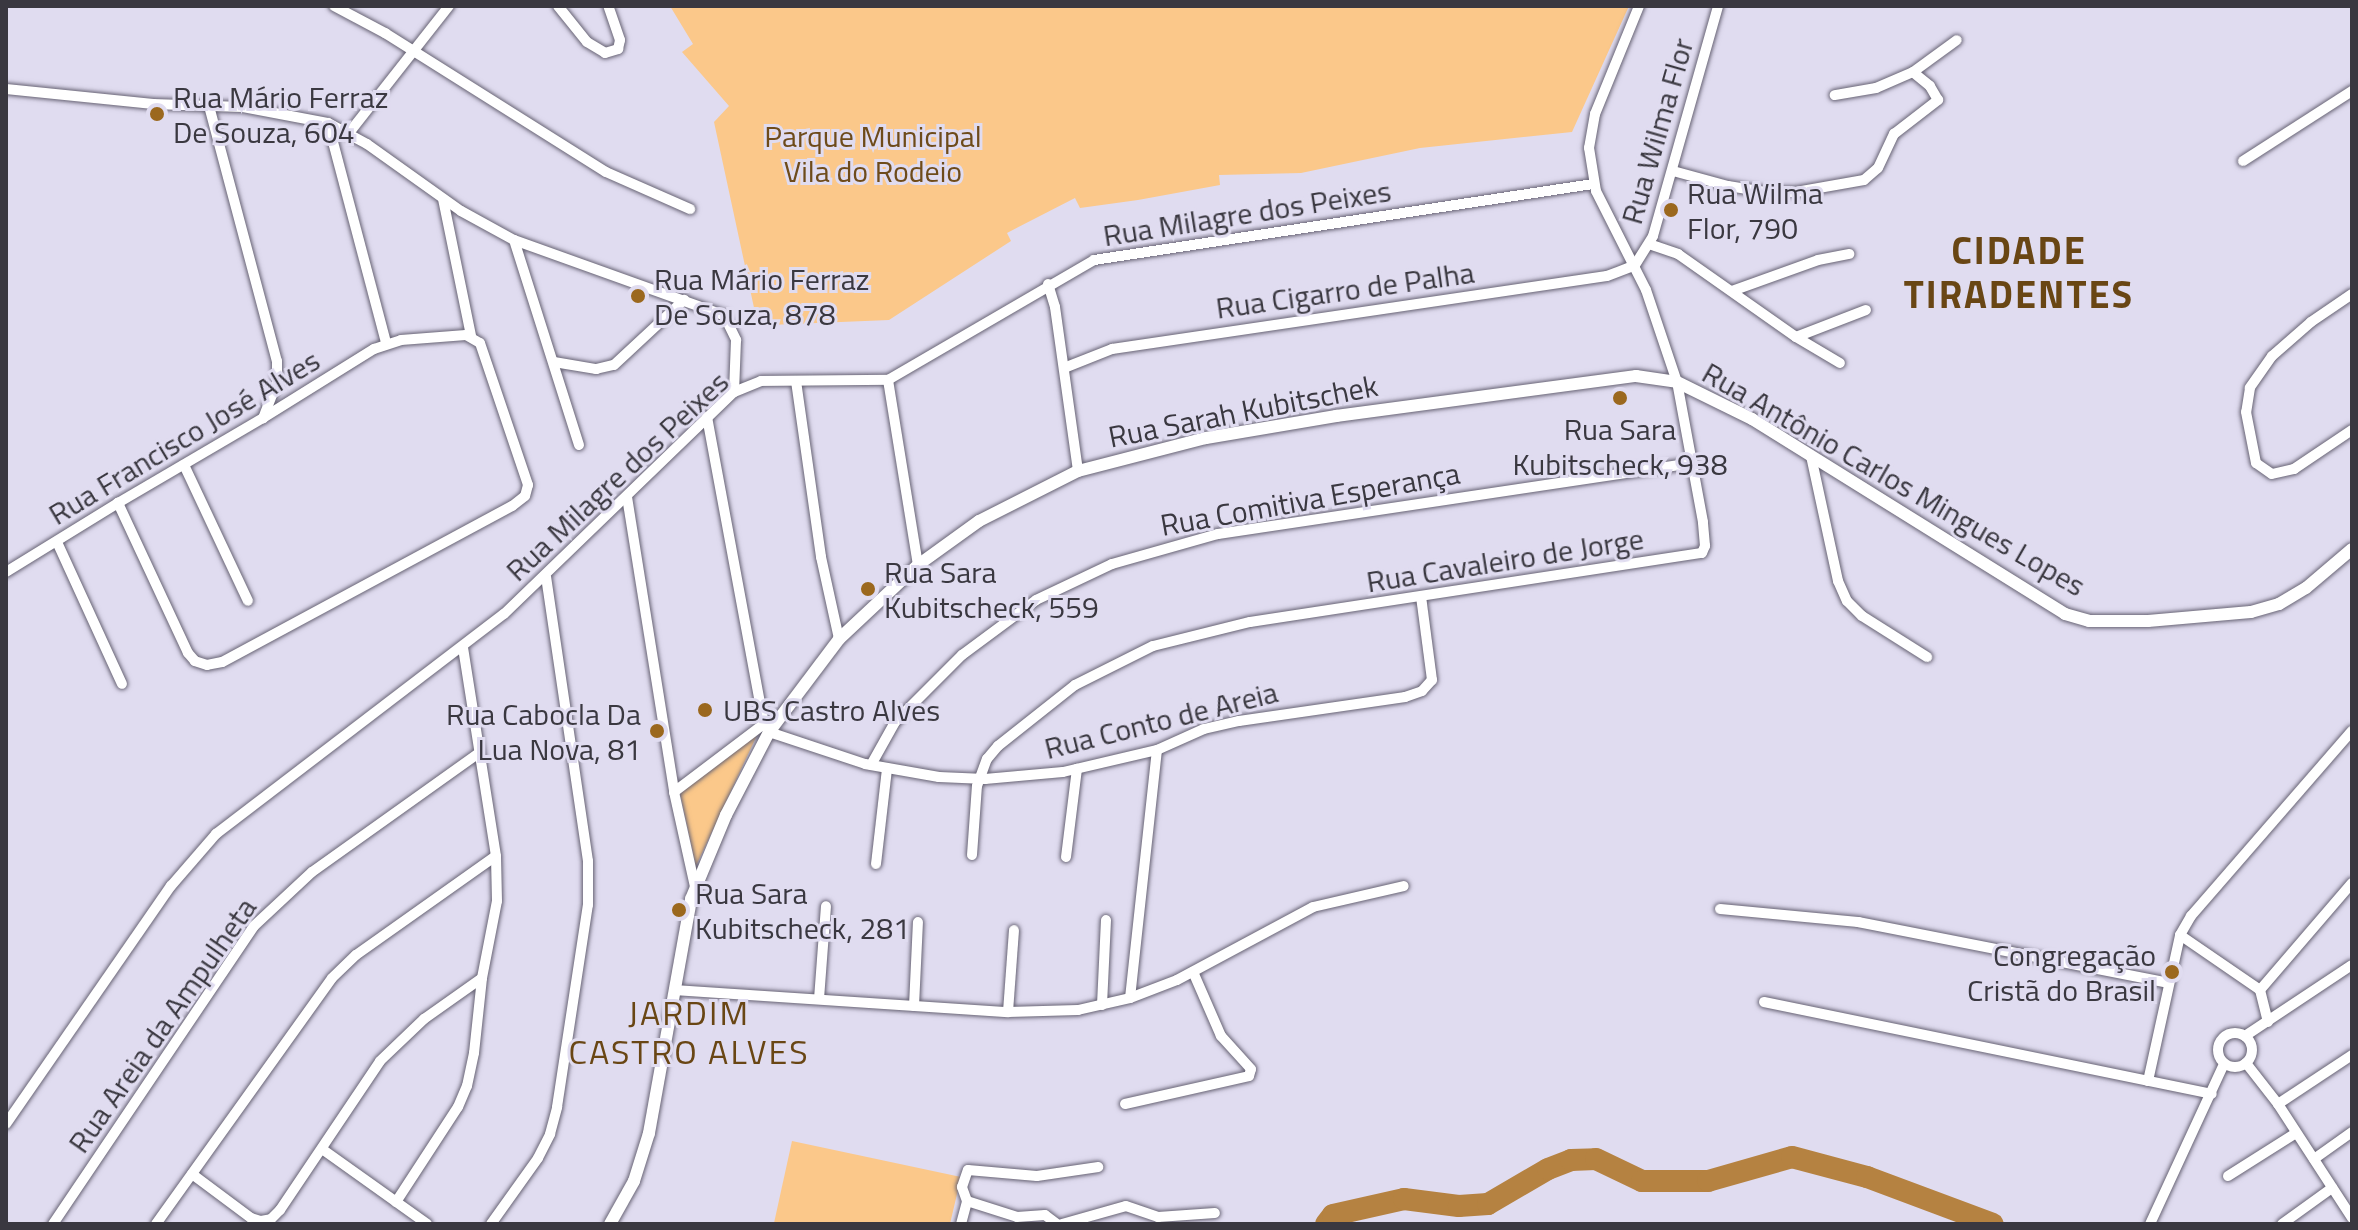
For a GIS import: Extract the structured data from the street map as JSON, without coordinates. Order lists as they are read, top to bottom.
{
  "streets": {
    "street": [
      "Rua Wilma Flor",
      "Rua Milagre dos Peixes",
      "Rua Cigarro de Palha",
      "Rua Sarah Kubitschek",
      "Rua Francisco José Alves",
      "Rua Antônio Carlos Mingues Lopes",
      "Rua Comitiva Esperança",
      "Rua Cavaleiro de Jorge",
      "Rua Conto de Areia",
      "Rua Areia da Ampulheta"
    ]
  },
  "crossings": [
    ["Rua Wilma Flor", "Rua Cigarro de Palha"],
    ["Rua Wilma Flor", "Rua Cavaleiro de Jorge"],
    ["Rua Milagre dos Peixes", "Rua Cavaleiro de Jorge"],
    ["Rua Cigarro de Palha", "Rua Cavaleiro de Jorge"],
    ["Rua Sarah Kubitschek", "Rua Antônio Carlos Mingues Lopes"],
    ["Rua Sarah Kubitschek", "Rua Cavaleiro de Jorge"],
    ["Rua Sarah Kubitschek", "Rua Conto de Areia"],
    ["Rua Antônio Carlos Mingues Lopes", "Rua Cavaleiro de Jorge"],
    ["Rua Comitiva Esperança", "Rua Cavaleiro de Jorge"],
    ["Rua Comitiva Esperança", "Rua Conto de Areia"],
    ["Rua Cavaleiro de Jorge", "Rua Conto de Areia"]
  ],
  "districts": ["CIDADE TIRADENTES", "JARDIM CASTRO ALVES"],
  "parks": ["Parque Municipal Vila do Rodeio"],
  "places": [
    "Rua Mário Ferraz De Souza, 604",
    "Rua Wilma Flor, 790",
    "Rua Mário Ferraz De Souza, 878",
    "Rua Sara Kubitscheck, 938",
    "Rua Sara Kubitscheck, 559",
    "UBS Castro Alves",
    "Rua Cabocla Da Lua Nova, 81",
    "Rua Sara Kubitscheck, 281",
    "Congregação Cristã do Brasil"
  ]
}
